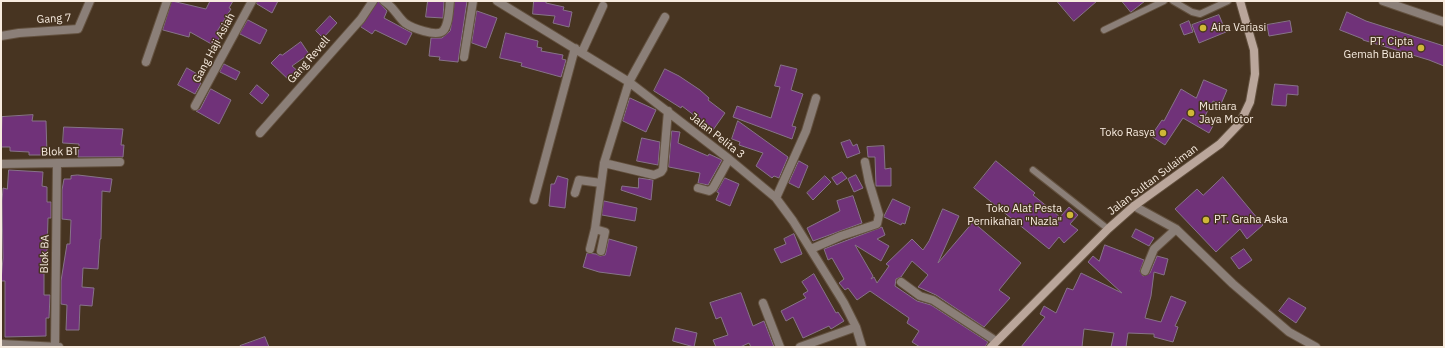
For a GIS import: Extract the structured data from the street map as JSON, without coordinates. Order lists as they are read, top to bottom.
{
  "streets": {
    "main road": ["Jalan Sultan Sulaiman"],
    "street": [
      "Gang 7",
      "Gang Haji Asiah",
      "Gang Revell",
      "Jalan Pelita 3",
      "Blok BT",
      "Blok BA"
    ]
  },
  "crossings": [
    ["Blok BT", "Blok BA"]
  ],
  "places": [
    "Aira Variasi",
    "PT. Cipta Gemah Buana",
    "Mutiara Jaya Motor",
    "Toko Rasya",
    "Toko Alat Pesta Pernikahan \"Nazla\"",
    "PT. Graha Aska"
  ]
}
